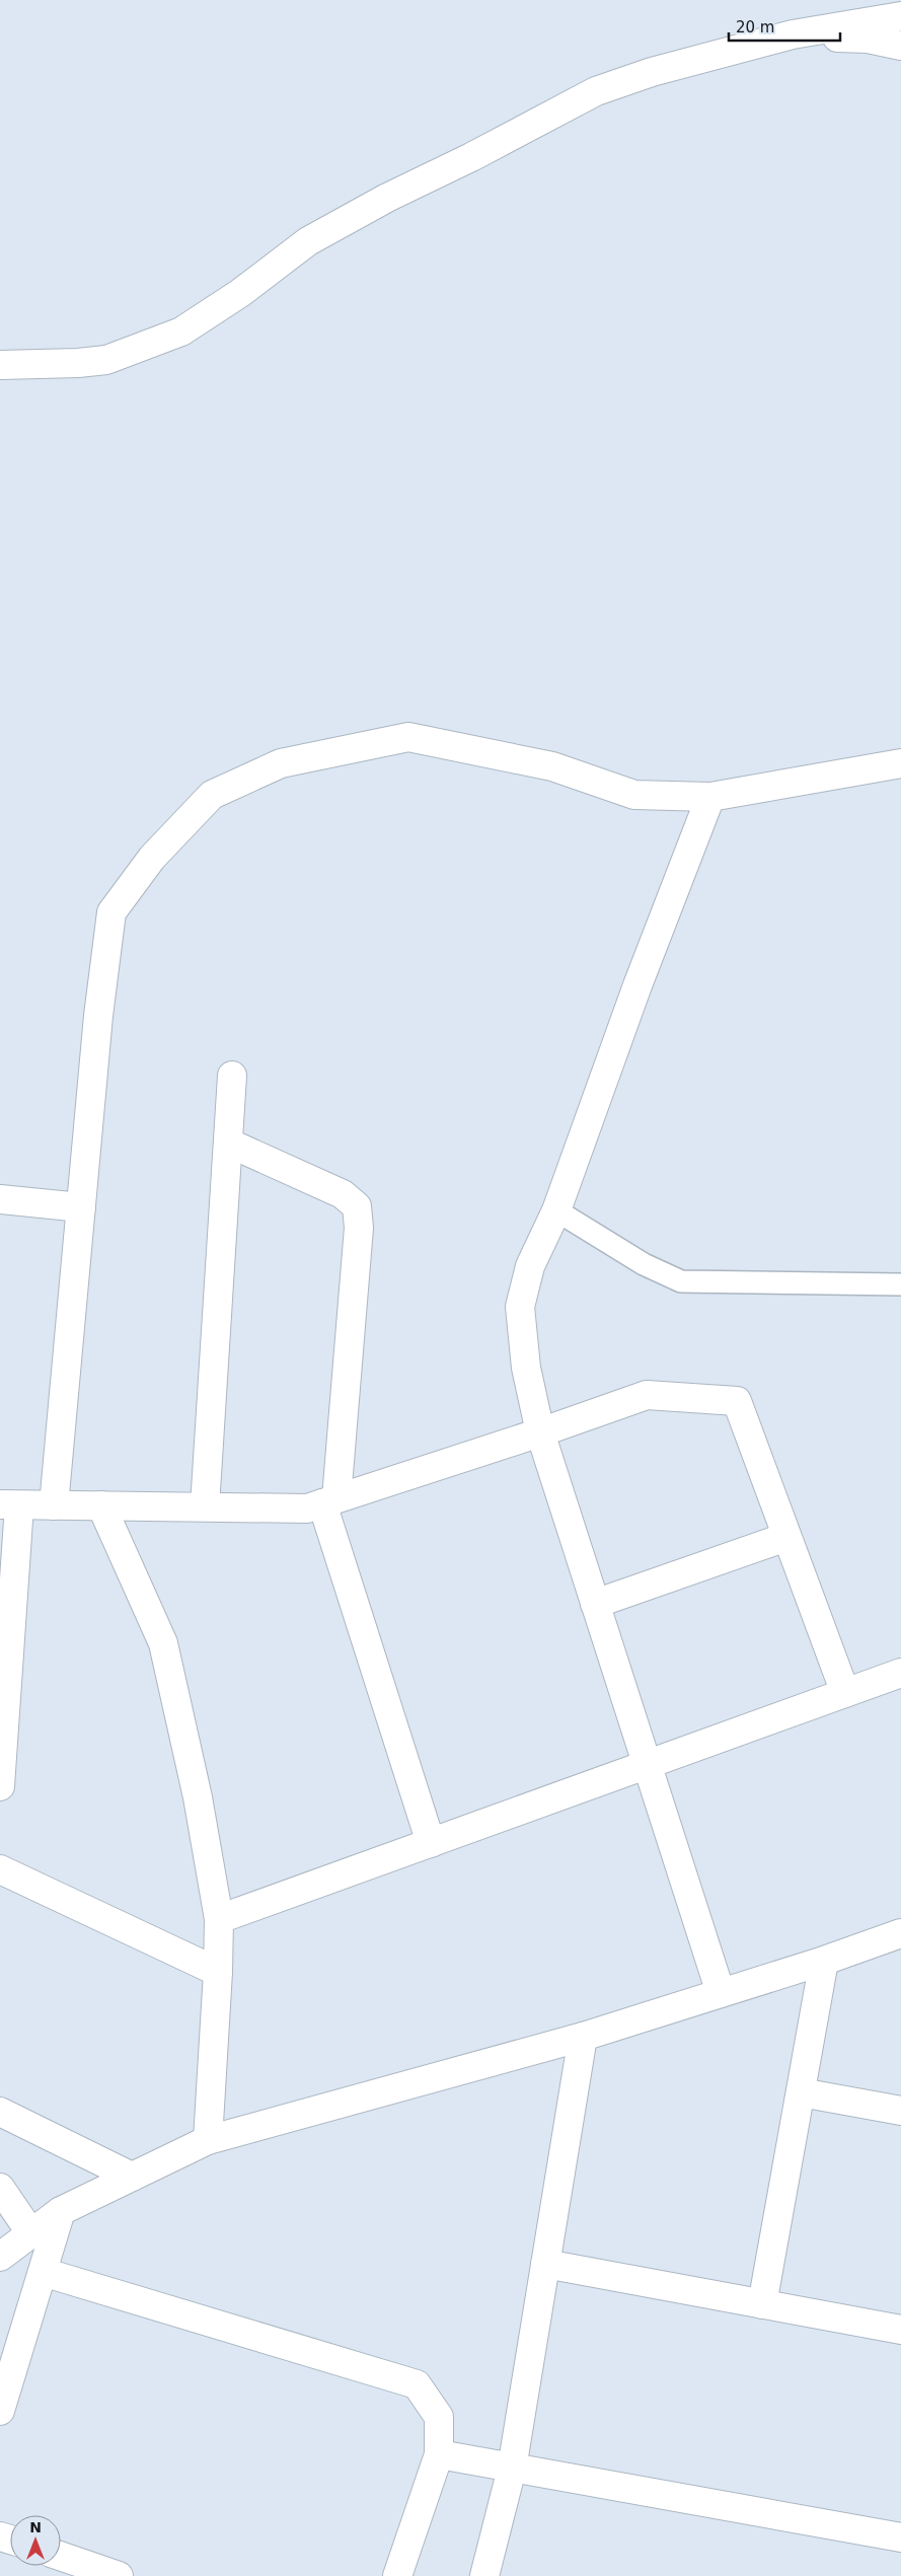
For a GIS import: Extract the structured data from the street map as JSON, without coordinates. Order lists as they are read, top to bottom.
{
  "scale_bar": "20 m",
  "north": "top"
}
